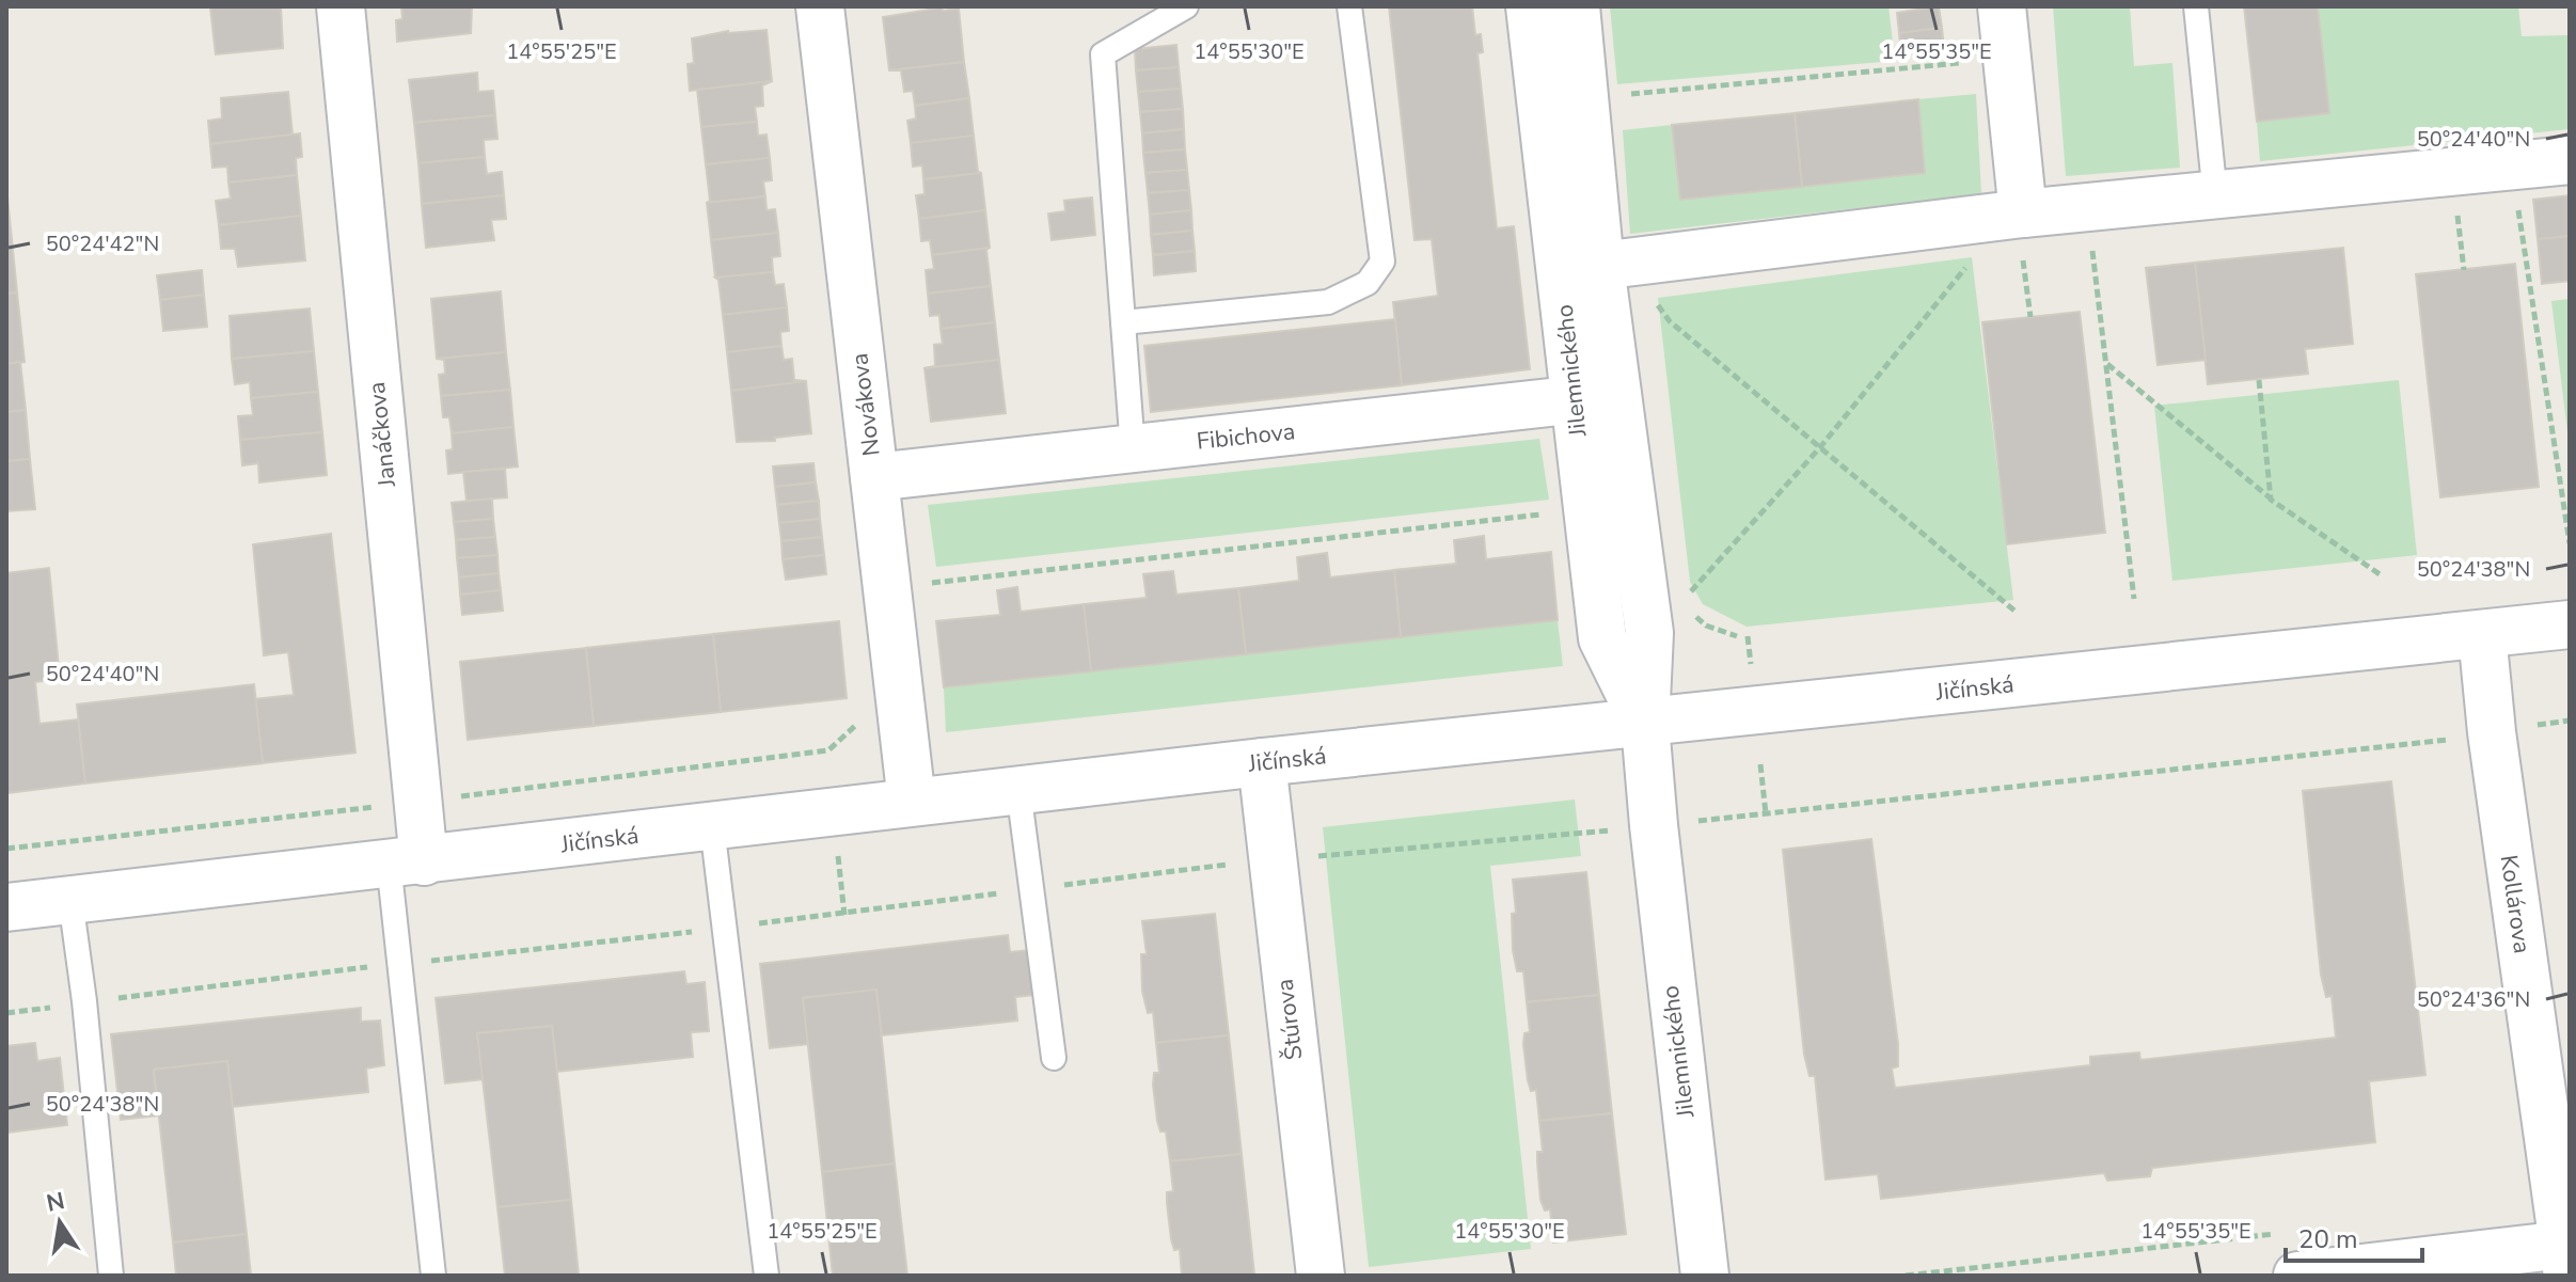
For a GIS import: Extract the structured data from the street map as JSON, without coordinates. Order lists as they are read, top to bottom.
{
  "streets": {
    "street": [
      "Jilemnického",
      "Novákova",
      "Janáčkova",
      "Fibichova",
      "Jičínská",
      "Kollárova",
      "Štúrova"
    ]
  },
  "crossings": [
    ["Jilemnického", "Fibichova"],
    ["Jilemnického", "Jičínská"],
    ["Novákova", "Fibichova"],
    ["Novákova", "Jičínská"],
    ["Janáčkova", "Jičínská"],
    ["Jičínská", "Kollárova"],
    ["Jičínská", "Štúrova"]
  ],
  "scale_bar": "20 m",
  "north": "top",
  "coordinates": [
    "14°55'25\"E",
    "14°55'30\"E",
    "14°55'35\"E",
    "50°24'40\"N",
    "50°24'42\"N",
    "50°24'38\"N",
    "50°24'36\"N"
  ]
}
